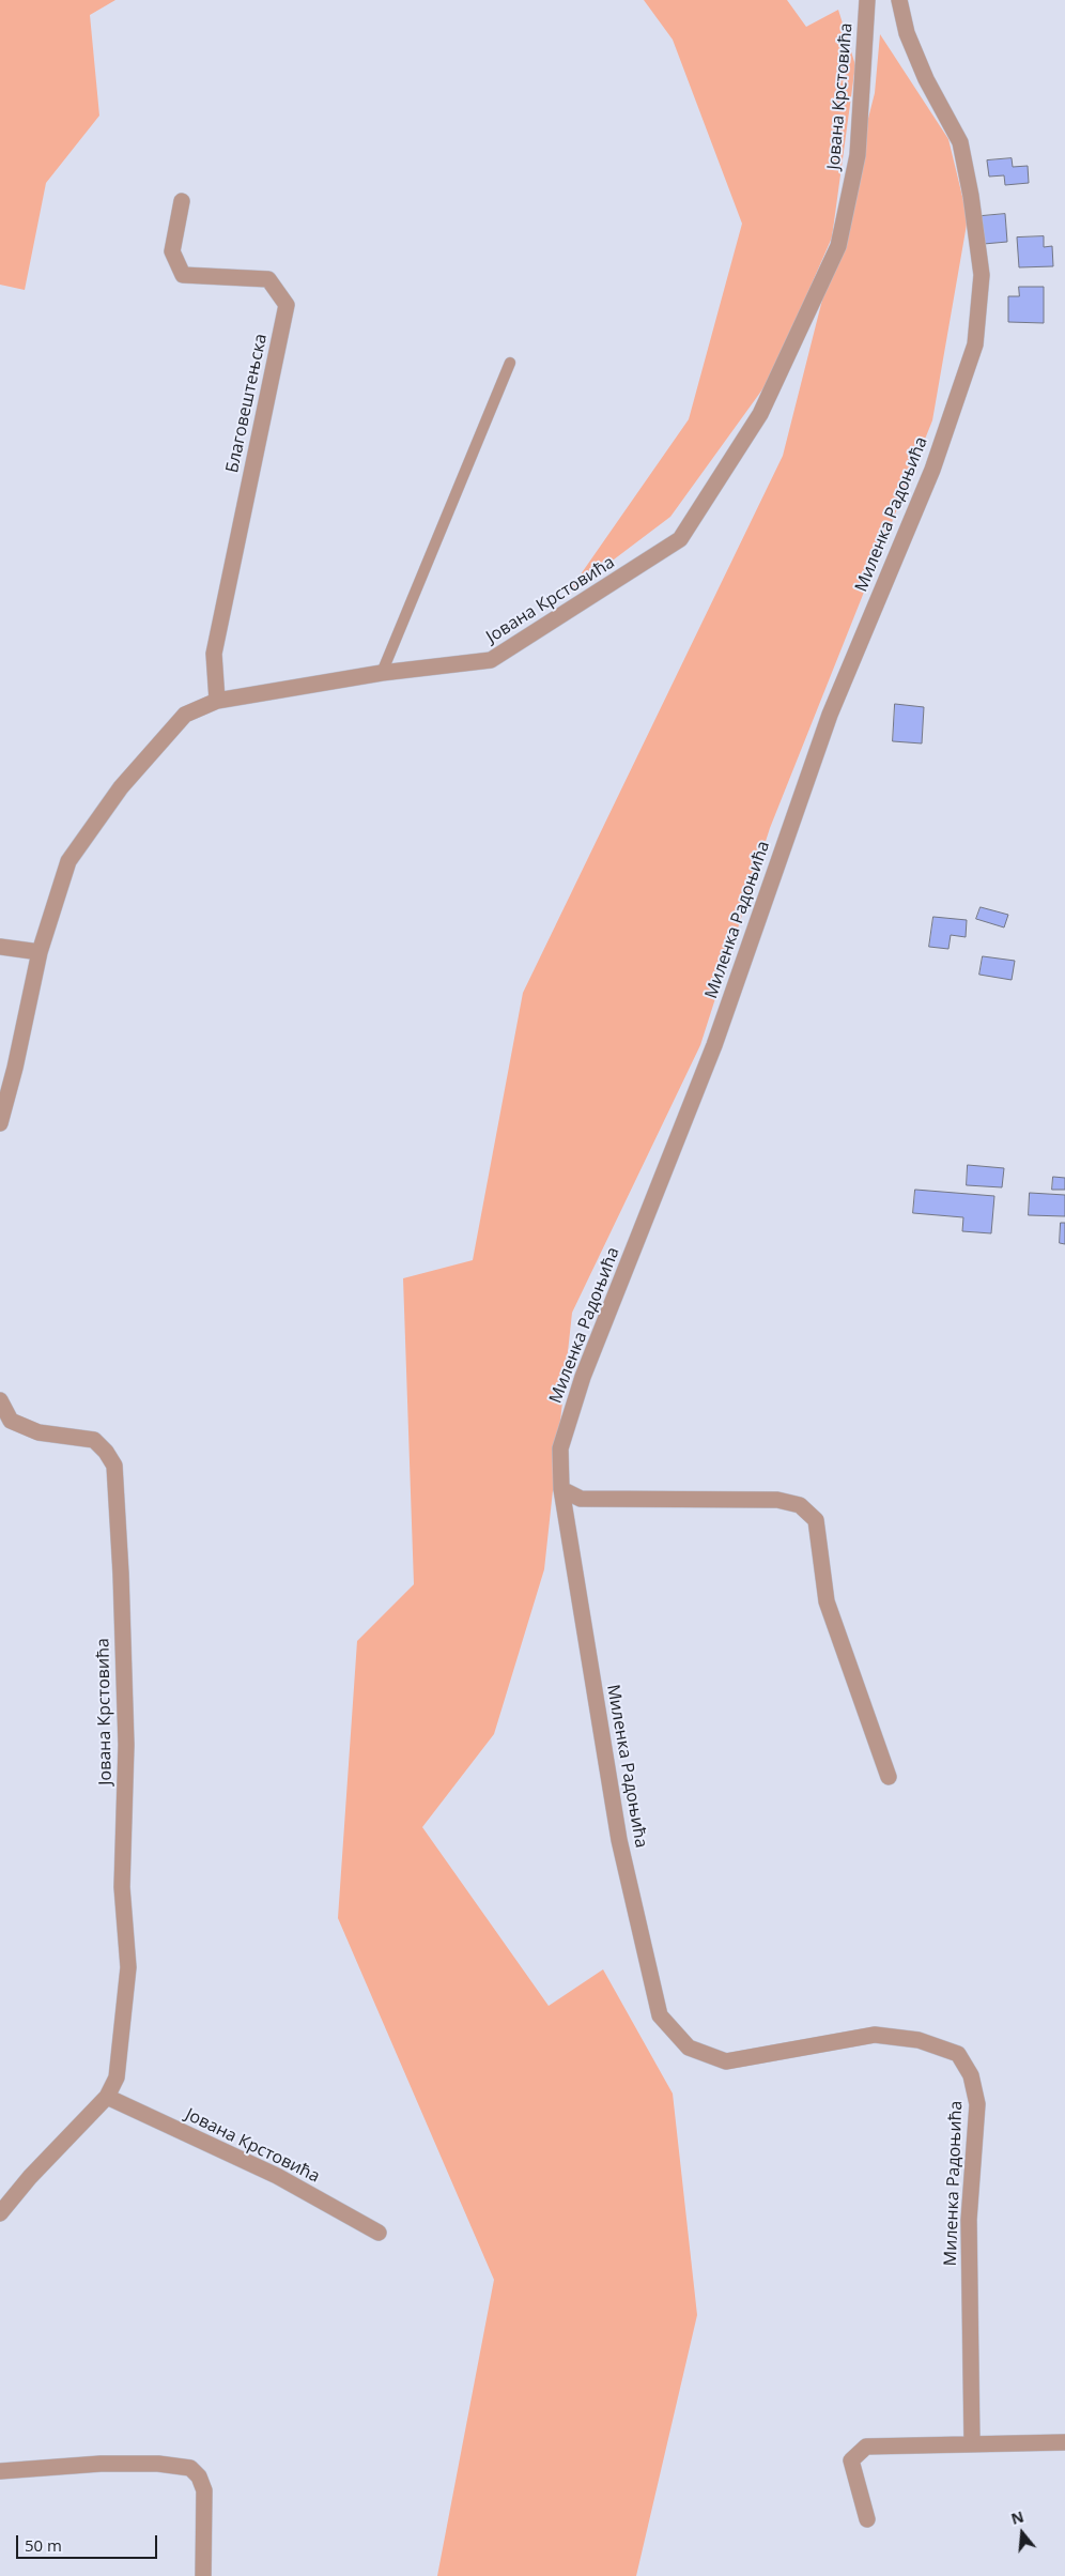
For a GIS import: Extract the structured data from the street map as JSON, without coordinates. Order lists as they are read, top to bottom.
{
  "streets": {
    "street": ["Јована Крстовића", "Благовештењска", "Миленка Радоњића"]
  },
  "crossings": [
    ["Јована Крстовића", "Благовештењска"]
  ],
  "scale_bar": "50 m",
  "north": "top"
}
